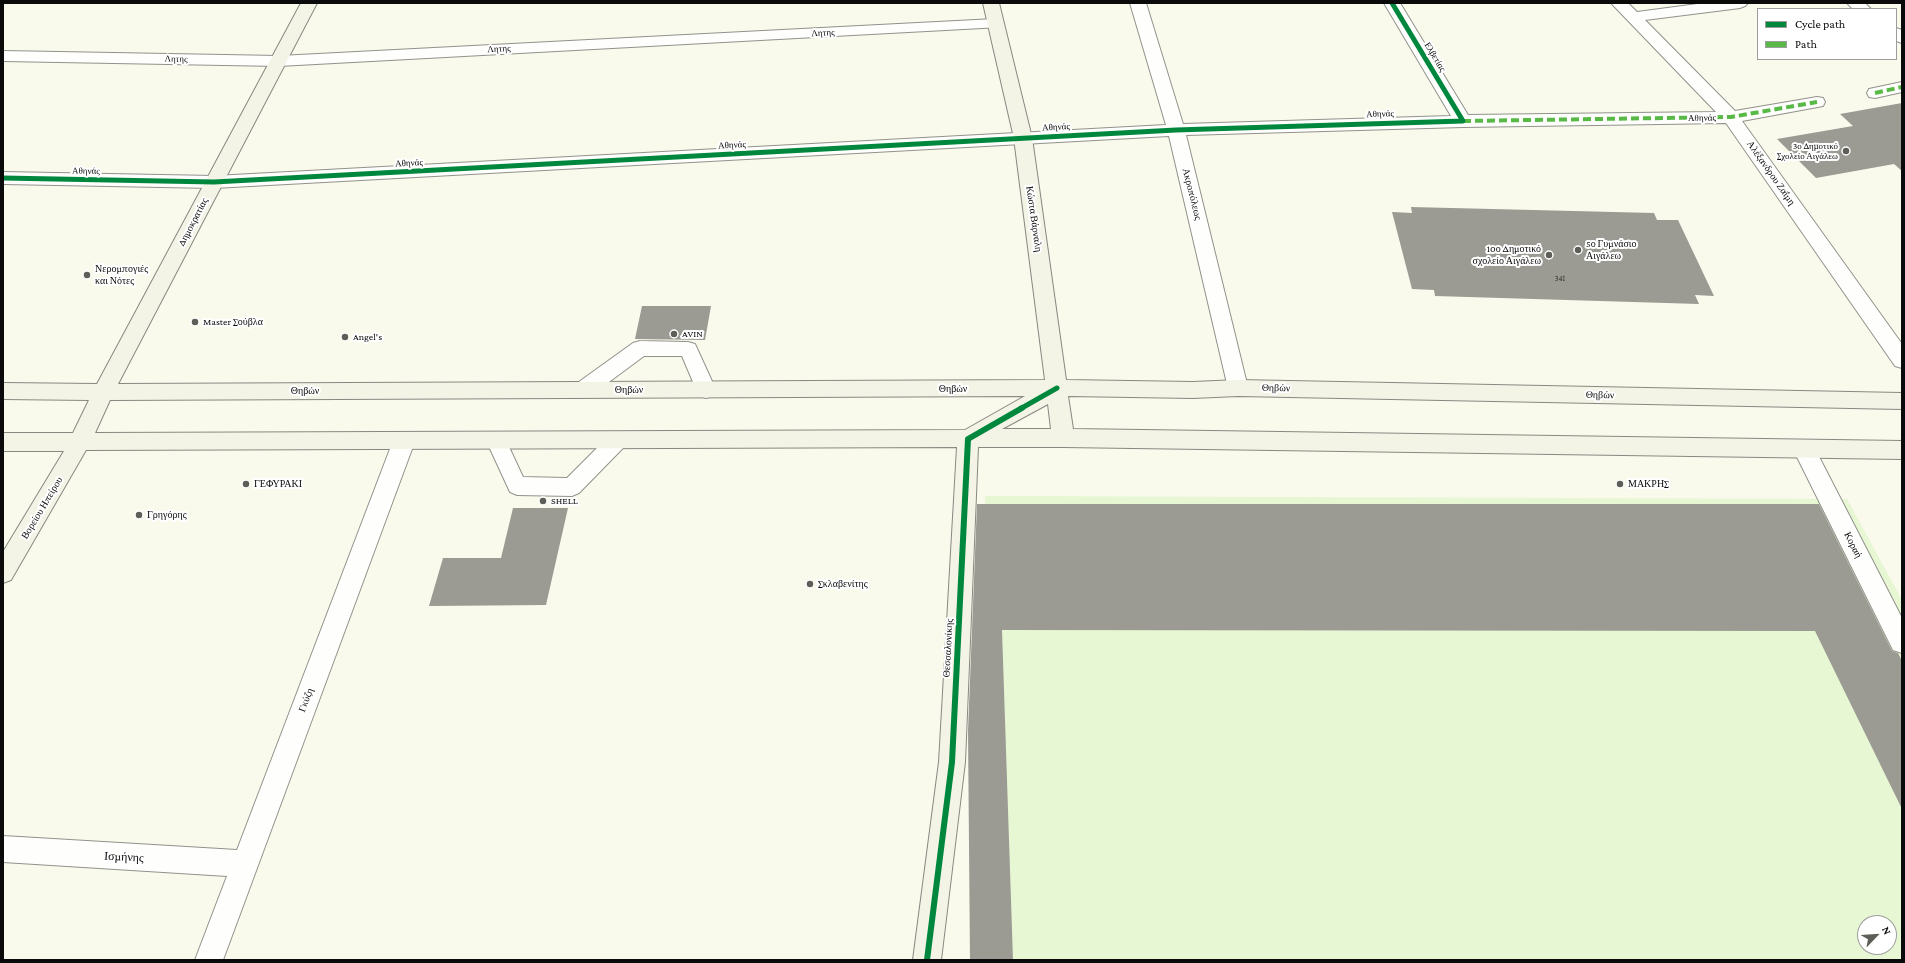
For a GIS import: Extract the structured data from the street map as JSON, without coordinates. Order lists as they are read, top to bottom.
{
  "streets": {
    "main road": [
      "Κώστα Βάρναλη",
      "Δημοκρατίας",
      "Θηβών",
      "Βορείου Ηπείρου",
      "Θεσσαλονίκης"
    ],
    "street": [
      "Λητης",
      "Ελβετίας",
      "Αθηνάς",
      "Αλέξανδρου Ζαΐμη",
      "Ακροπόλεως",
      "Κοραή",
      "Γκύζη",
      "Ισμήνης"
    ]
  },
  "crossings": [
    ["Λητης", "Κώστα Βάρναλη"],
    ["Λητης", "Δημοκρατίας"],
    ["Ελβετίας", "Αθηνάς"],
    ["Αθηνάς", "Αλέξανδρου Ζαΐμη"],
    ["Αθηνάς", "Ακροπόλεως"],
    ["Αθηνάς", "Κώστα Βάρναλη"],
    ["Αθηνάς", "Δημοκρατίας"],
    ["Ακροπόλεως", "Θηβών"],
    ["Κώστα Βάρναλη", "Θηβών"],
    ["Δημοκρατίας", "Θηβών"],
    ["Δημοκρατίας", "Βορείου Ηπείρου"],
    ["Γκύζη", "Ισμήνης"]
  ],
  "places": [
    "3ο Δημοτικό Σχολείο Αιγάλεω",
    "5ο Γυμνάσιο Αιγάλεω",
    "10ο Δημοτικό σχολείο Αιγάλεω",
    "Νερομπογιές και Νότες",
    "Master Σούβλα",
    "AVIN",
    "Angel's",
    "ΓΕΦΥΡΑΚΙ",
    "ΜΑΚΡΗΣ",
    "SHELL",
    "Γρηγόρης",
    "Σκλαβενίτης"
  ],
  "house_numbers": ["341"],
  "legend": ["Cycle path", "Path"],
  "north": "top right"
}
